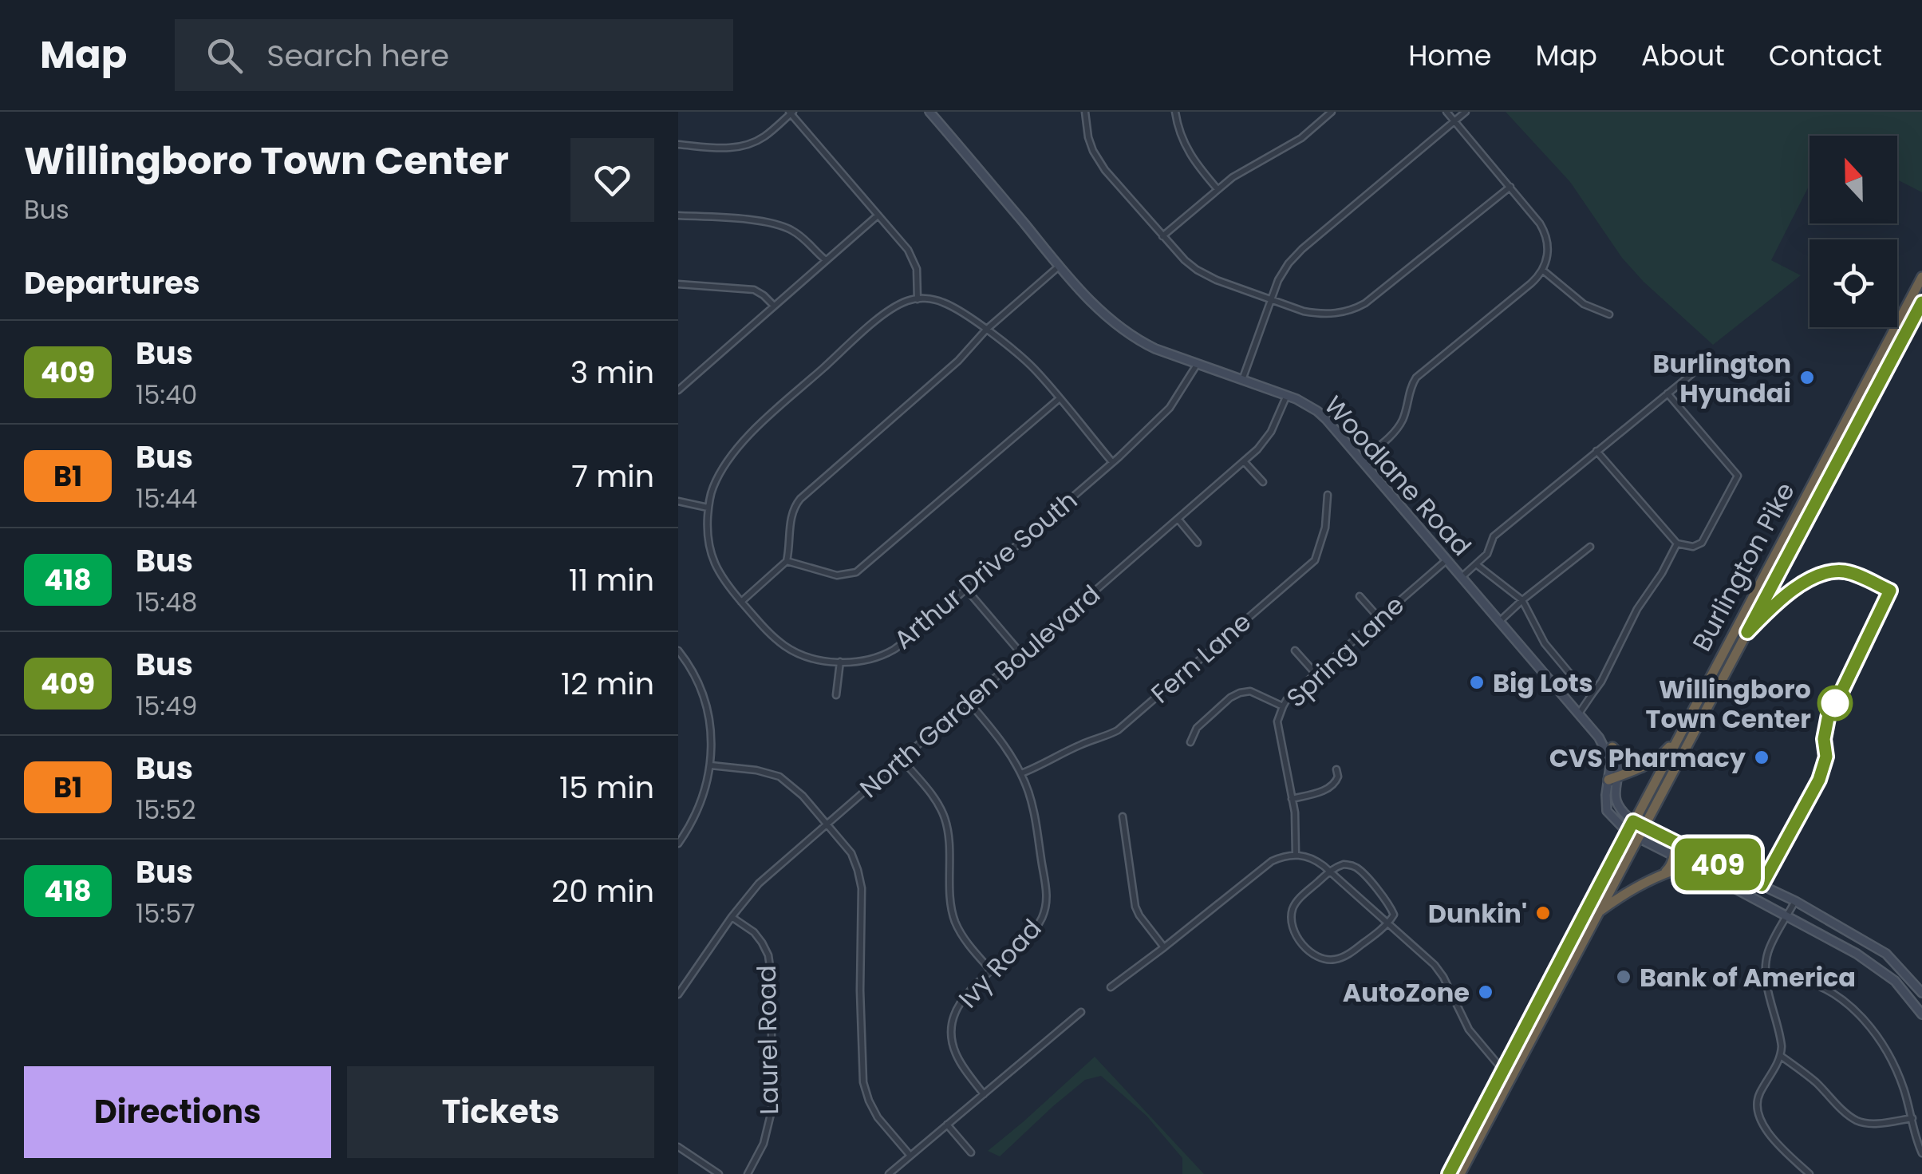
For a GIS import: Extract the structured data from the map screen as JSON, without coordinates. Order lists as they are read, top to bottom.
{
  "streets": {
    "highway": ["Burlington Pike"],
    "street": [
      "Woodlane Road",
      "Arthur Drive South",
      "Spring Lane",
      "Fern Lane",
      "North Garden Boulevard",
      "Ivy Road",
      "Laurel Road"
    ]
  },
  "crossings": [
    ["Woodlane Road", "Burlington Pike"],
    ["Woodlane Road", "Arthur Drive South"],
    ["Woodlane Road", "Spring Lane"],
    ["Woodlane Road", "North Garden Boulevard"],
    ["Fern Lane", "Ivy Road"],
    ["North Garden Boulevard", "Ivy Road"],
    ["North Garden Boulevard", "Laurel Road"]
  ],
  "places": [
    "Burlington Hyundai",
    "Big Lots",
    "Willingboro Town Center",
    "CVS Pharmacy",
    "Dunkin'",
    "Bank of America",
    "AutoZone"
  ],
  "lines": ["bus line 409"],
  "north": "top",
  "page": {
    "header": "Map",
    "search": "Search here",
    "nav": [
      "Home",
      "Map",
      "About",
      "Contact"
    ],
    "heading": [
      ["Willingboro Town Center", "Bus"],
      "Departures"
    ],
    "on_map": "409",
    "list": [
      {
        "mark": "409",
        "name": "Bus",
        "note": "15:40",
        "value": "3 min"
      },
      {
        "mark": "B1",
        "name": "Bus",
        "note": "15:44",
        "value": "7 min"
      },
      {
        "mark": "418",
        "name": "Bus",
        "note": "15:48",
        "value": "11 min"
      },
      {
        "mark": "409",
        "name": "Bus",
        "note": "15:49",
        "value": "12 min"
      },
      {
        "mark": "B1",
        "name": "Bus",
        "note": "15:52",
        "value": "15 min"
      },
      {
        "mark": "418",
        "name": "Bus",
        "note": "15:57",
        "value": "20 min"
      }
    ],
    "buttons": ["Directions", "Tickets"]
  }
}
